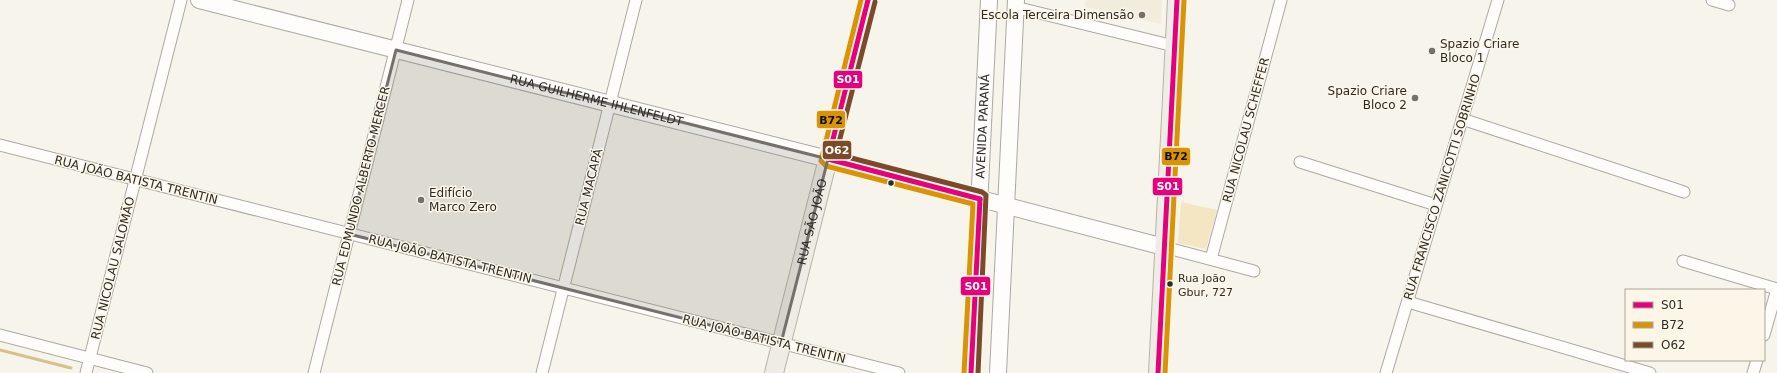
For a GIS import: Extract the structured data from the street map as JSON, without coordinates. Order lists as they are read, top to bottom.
{
  "streets": {
    "main road": ["RUA GUILHERME IHLENFELDT", "AVENIDA PARANÁ", "RUA SÃO JOÃO"],
    "street": [
      "RUA NICOLAU SCHEFFER",
      "RUA JOÃO BATISTA TRENTIN",
      "RUA EDMUNDO ALBERTO MERCER",
      "RUA MACAPÁ",
      "RUA FRANCISCO ZANICOTTI SOBRINHO",
      "RUA NICOLAU SALOMÃO"
    ]
  },
  "crossings": [
    ["RUA GUILHERME IHLENFELDT", "AVENIDA PARANÁ"],
    ["RUA GUILHERME IHLENFELDT", "RUA EDMUNDO ALBERTO MERCER"],
    ["RUA GUILHERME IHLENFELDT", "RUA MACAPÁ"],
    ["RUA GUILHERME IHLENFELDT", "RUA SÃO JOÃO"],
    ["RUA JOÃO BATISTA TRENTIN", "RUA EDMUNDO ALBERTO MERCER"],
    ["RUA JOÃO BATISTA TRENTIN", "RUA MACAPÁ"],
    ["RUA JOÃO BATISTA TRENTIN", "RUA SÃO JOÃO"],
    ["RUA JOÃO BATISTA TRENTIN", "RUA NICOLAU SALOMÃO"]
  ],
  "places": [
    "Escola Terceira Dimensão",
    "Spazio Criare Bloco 1",
    "Spazio Criare Bloco 2",
    "Edifício Marco Zero",
    "Rua João Gbur, 727"
  ],
  "lines": ["transit line S01", "transit line B72", "transit line O62"],
  "legend": ["S01", "B72", "O62"]
}
